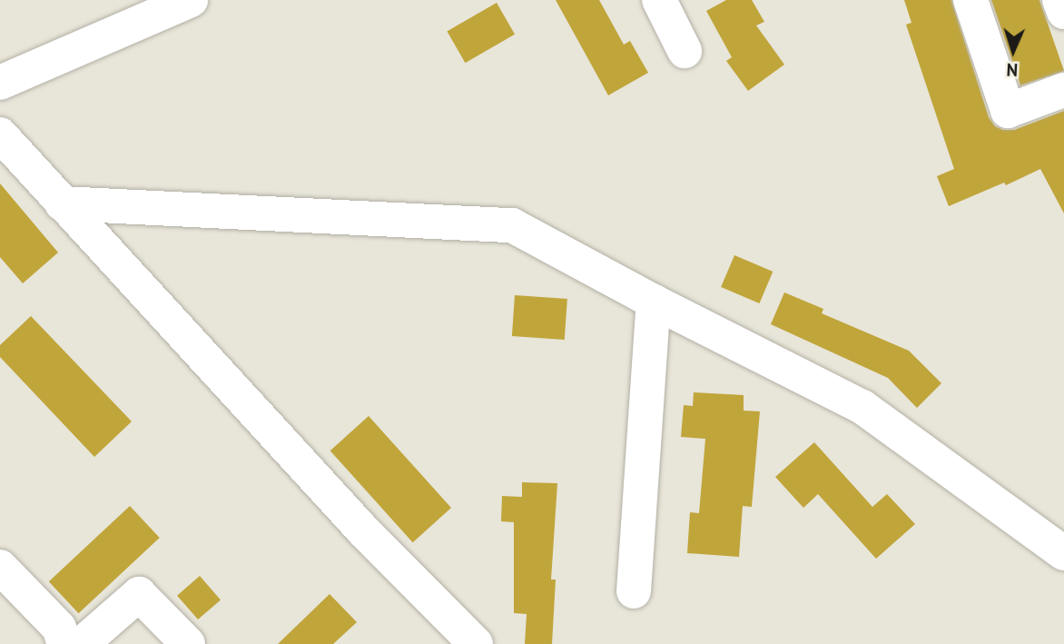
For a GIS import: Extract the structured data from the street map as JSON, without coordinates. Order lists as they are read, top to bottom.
{
  "north": "bottom"
}
